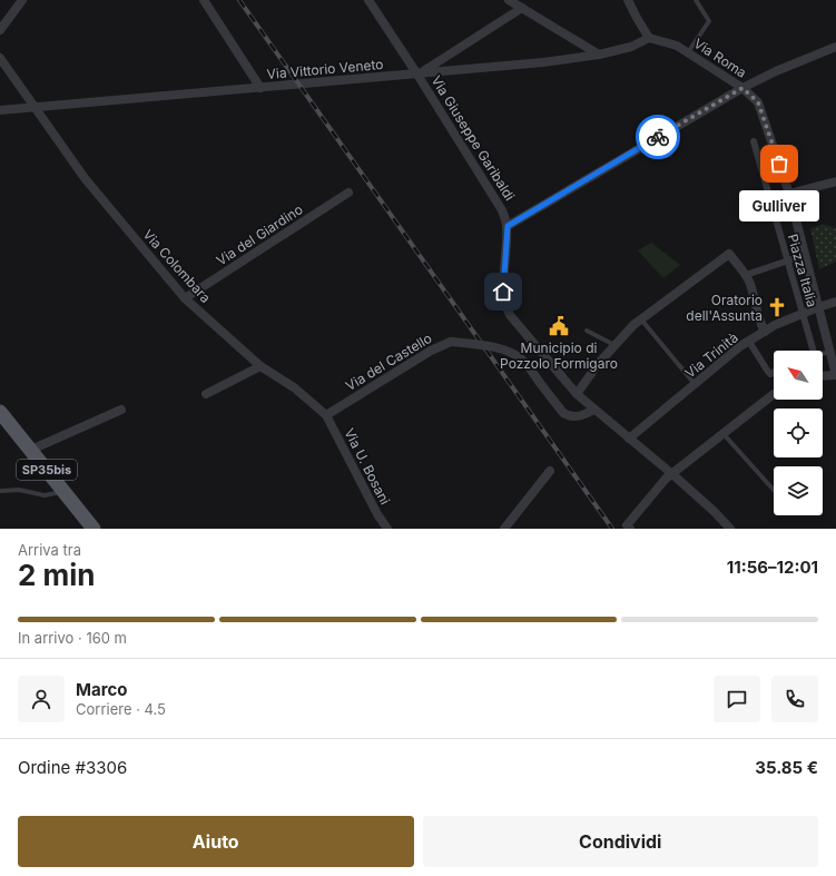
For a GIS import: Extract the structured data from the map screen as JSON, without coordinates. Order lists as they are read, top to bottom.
{
  "streets": {
    "main road": ["SP35bis"],
    "street": [
      "Via Roma",
      "Via Vittorio Veneto",
      "Via Giuseppe Garibaldi",
      "Via del Giardino",
      "Via Colombara",
      "Piazza Italia",
      "Via Trinità",
      "Via del Castello",
      "Via U. Bosani"
    ]
  },
  "crossings": [
    ["Via Roma", "Via Vittorio Veneto"],
    ["Via Roma", "Via Trinità"],
    ["Via Vittorio Veneto", "Via Giuseppe Garibaldi"],
    ["Via Vittorio Veneto", "Via Colombara"],
    ["Via Giuseppe Garibaldi", "Via Trinità"],
    ["Via Giuseppe Garibaldi", "Via del Castello"],
    ["Via del Giardino", "Via Colombara"],
    ["Via Colombara", "Via del Castello"],
    ["Via Colombara", "Via U. Bosani"],
    ["Piazza Italia", "Via Trinità"],
    ["Via del Castello", "Via U. Bosani"]
  ],
  "places": {
    "other": ["Gulliver"],
    "church": ["Oratorio dell'Assunta"],
    "public building": ["Municipio di Pozzolo Formigaro"]
  },
  "north": "top left",
  "page": {
    "bubble": "Gulliver",
    "heading": ["2 min", "Arriva tra", "11:56–12:01"],
    "panel": [
      "Marco",
      "Corriere · 4.5",
      "Ordine #3306",
      "35.85 €"
    ],
    "bar": "In arrivo · 160 m",
    "buttons": ["Aiuto", "Condividi"]
  }
}
